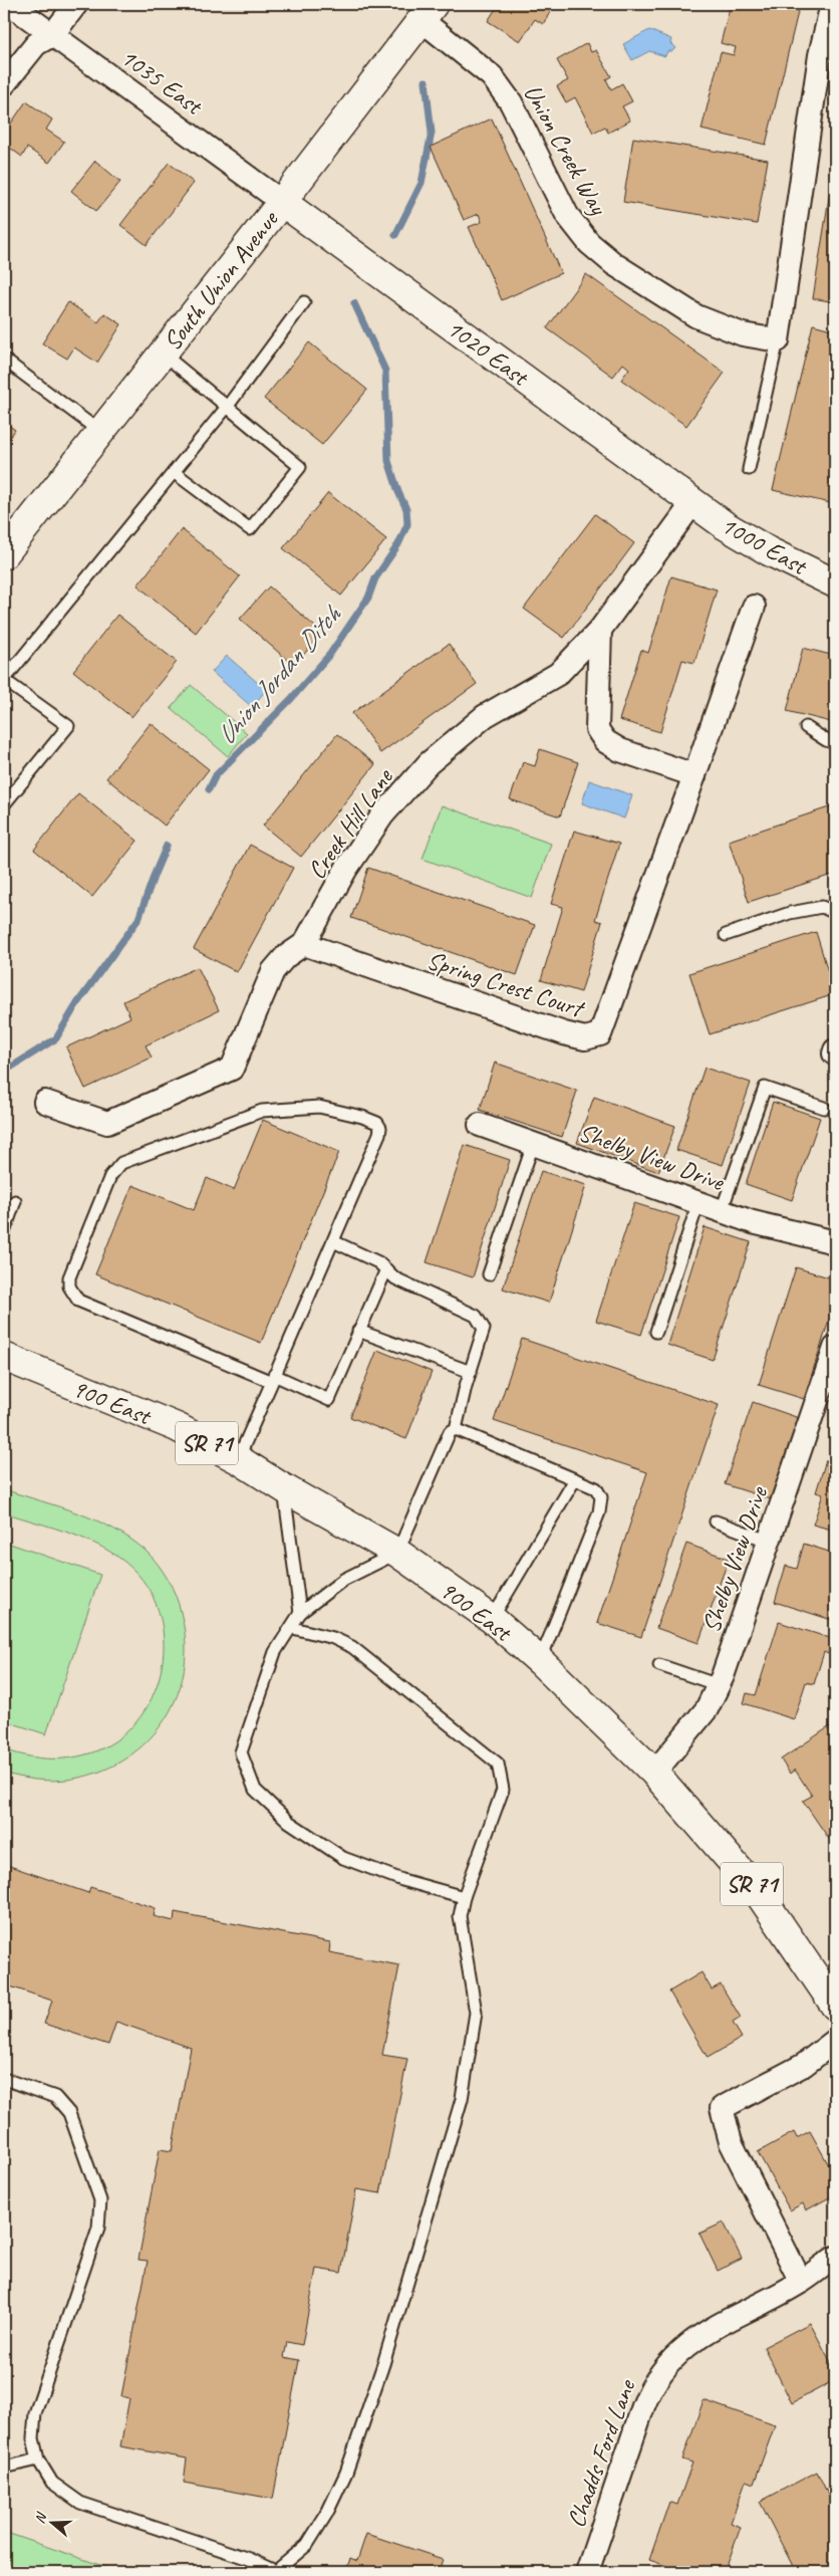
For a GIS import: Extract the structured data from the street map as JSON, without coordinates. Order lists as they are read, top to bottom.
{
  "streets": {
    "street": [
      "1035 East",
      "Union Creek Way",
      "South Union Avenue",
      "1020 East",
      "1000 East",
      "Creek Hill Lane",
      "Spring Crest Court",
      "Shelby View Drive",
      "900 East",
      "SR 71",
      "Chadds Ford Lane"
    ]
  },
  "crossings": [
    ["1035 East", "South Union Avenue"],
    ["1035 East", "1020 East"],
    ["Union Creek Way", "South Union Avenue"],
    ["South Union Avenue", "1020 East"],
    ["1020 East", "1000 East"],
    ["1020 East", "Creek Hill Lane"],
    ["1000 East", "Creek Hill Lane"],
    ["Creek Hill Lane", "Spring Crest Court"],
    ["Shelby View Drive", "900 East"]
  ],
  "water": ["Union Jordan Ditch"],
  "north": "left"
}
